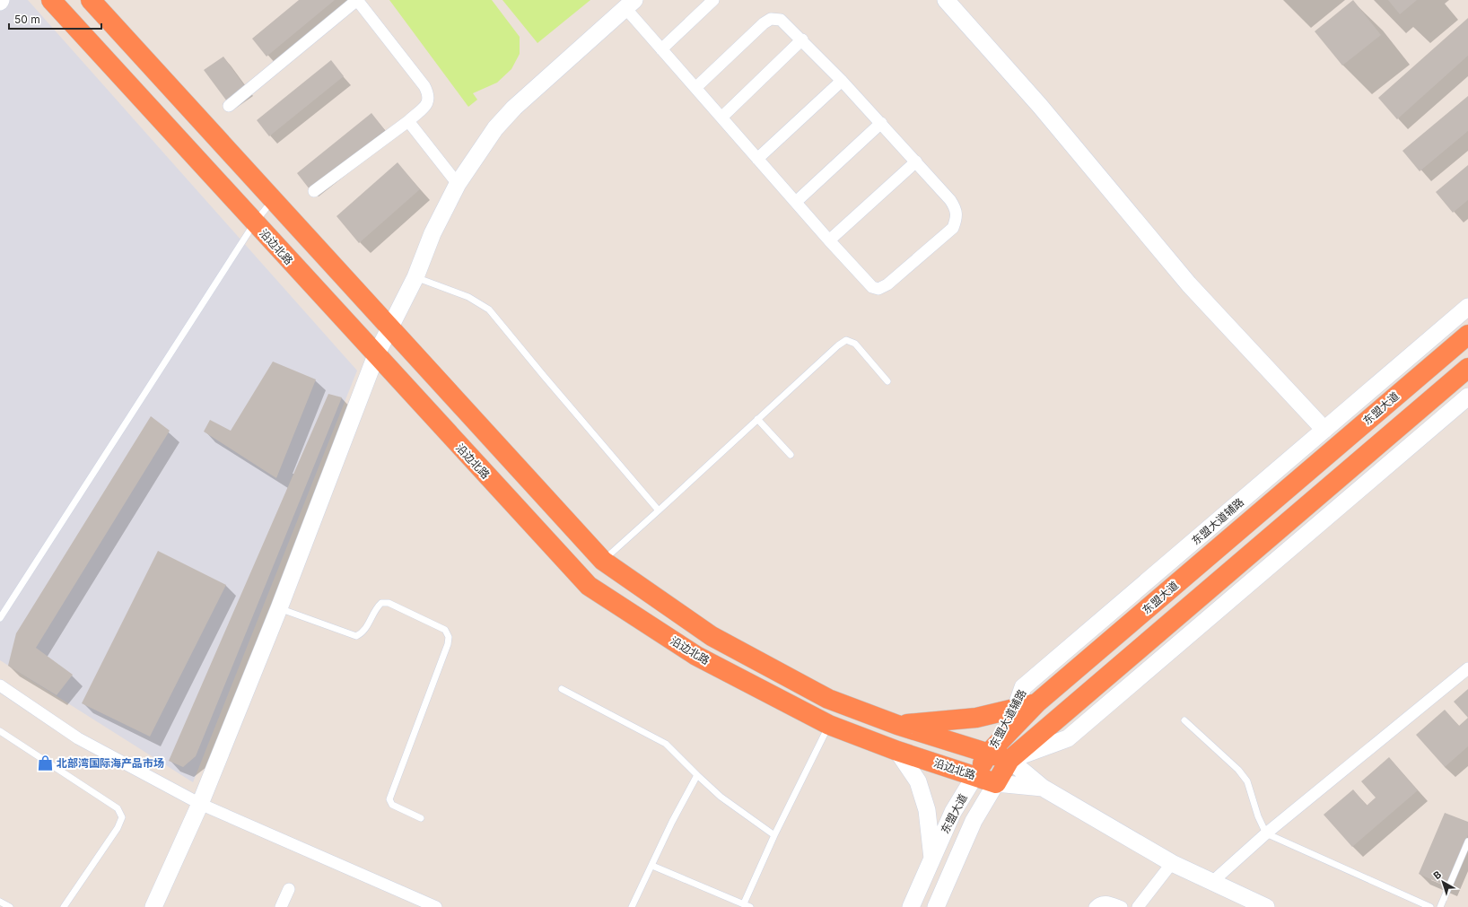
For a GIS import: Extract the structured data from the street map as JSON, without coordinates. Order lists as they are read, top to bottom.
{
  "streets": {
    "highway": ["沿边北路", "东盟大道"],
    "street": ["东盟大道辅路"]
  },
  "crossings": [
    ["沿边北路", "东盟大道"],
    ["东盟大道", "东盟大道辅路"]
  ],
  "places": {
    "shop": ["北部湾国际海产品市场"]
  },
  "scale_bar": "50 m",
  "north": "top left"
}
